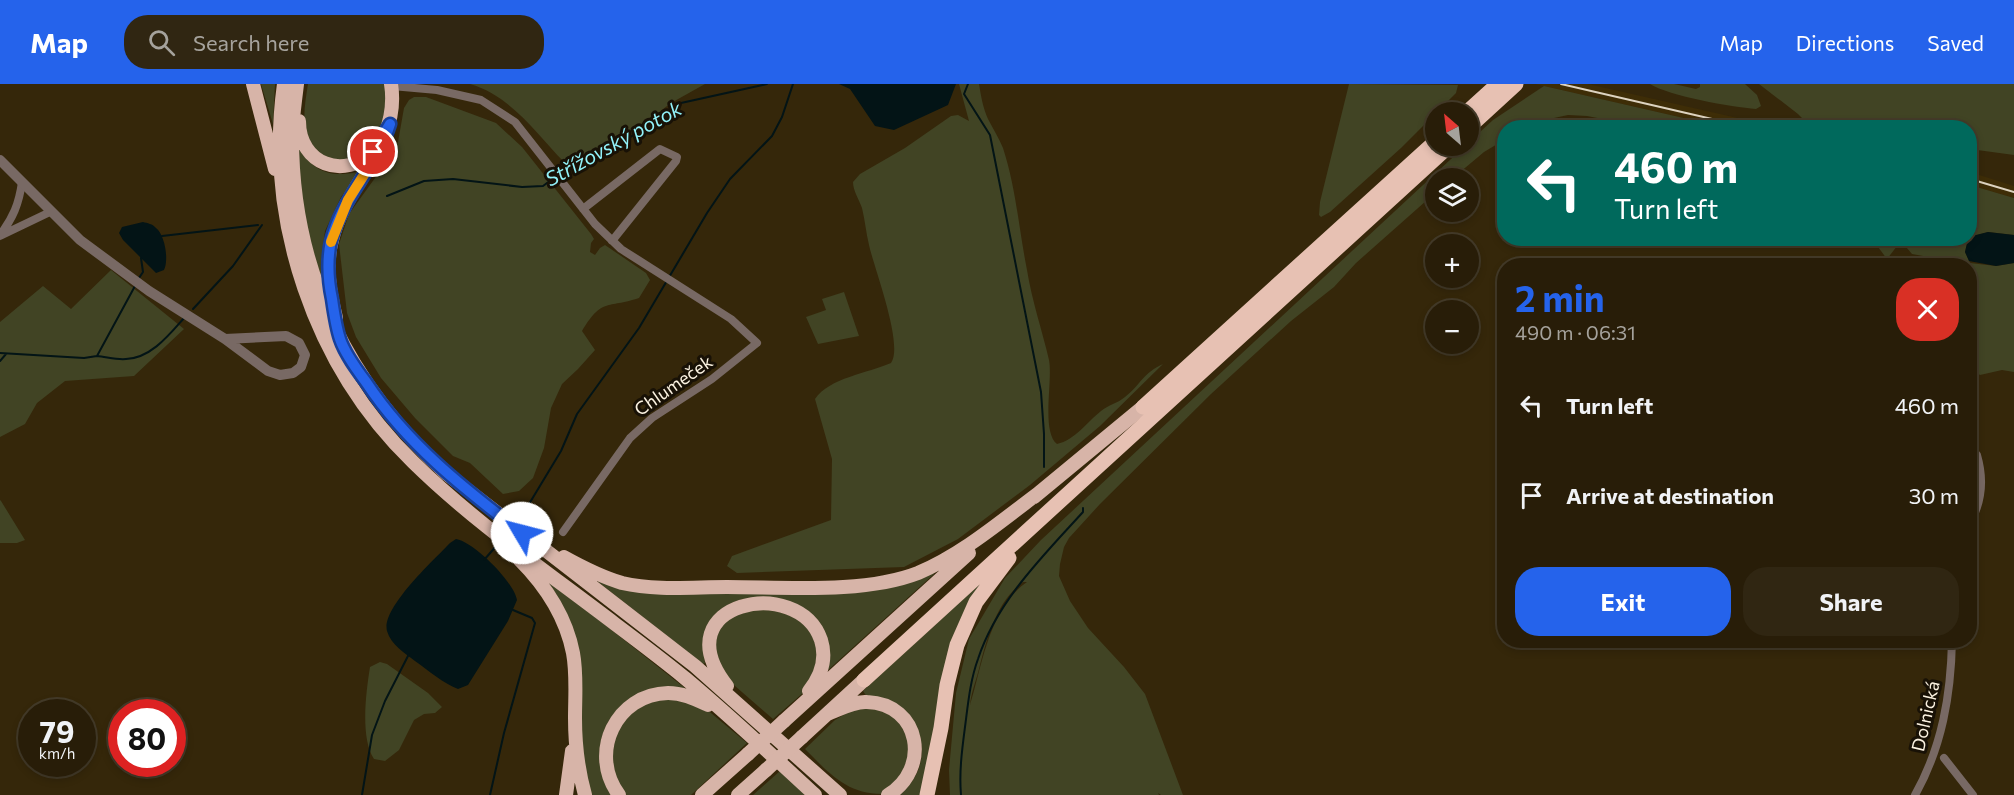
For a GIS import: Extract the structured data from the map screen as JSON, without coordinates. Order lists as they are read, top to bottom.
{
  "streets": {
    "street": ["Chlumeček", "Dolnická"]
  },
  "water": ["Střížovský potok"],
  "north": "top left",
  "page": {
    "header": "Map",
    "search": "Search here",
    "nav": ["Map", "Directions", "Saved"],
    "map_buttons": ["+", "−"],
    "turn": ["460 m", "Turn left"],
    "heading": ["2 min", "490 m · 06:31"],
    "list": [
      {
        "name": "Turn left",
        "value": "460 m"
      },
      {
        "name": "Arrive at destination",
        "value": "30 m"
      }
    ],
    "buttons": ["Exit", "Share"],
    "speed": "79 km/h",
    "limit": "80"
  }
}
